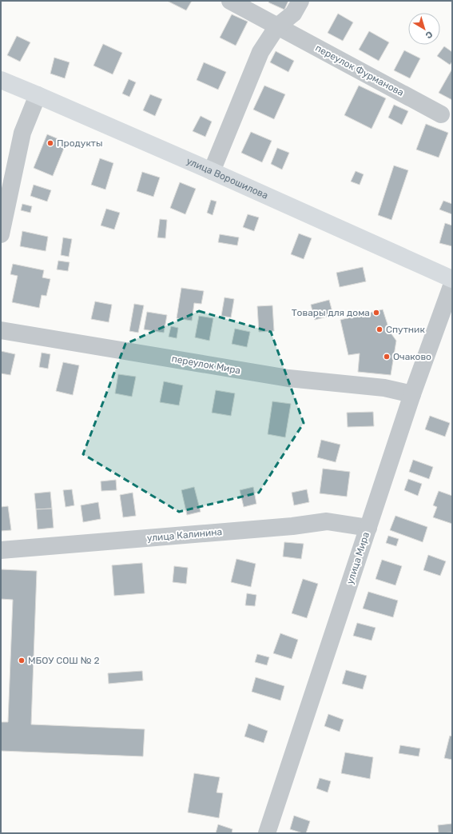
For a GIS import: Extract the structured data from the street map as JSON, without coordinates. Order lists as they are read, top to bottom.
{
  "streets": {
    "main road": ["улица Ворошилова"],
    "street": [
      "переулок Фурманова",
      "переулок Мира",
      "улица Калинина",
      "улица Мира"
    ]
  },
  "crossings": [
    ["переулок Мира", "улица Мира"],
    ["улица Калинина", "улица Мира"]
  ],
  "places": [
    "Продукты",
    "Товары для дома",
    "Спутник",
    "Очаково",
    "МБОУ СОШ № 2"
  ],
  "north": "bottom right"
}
